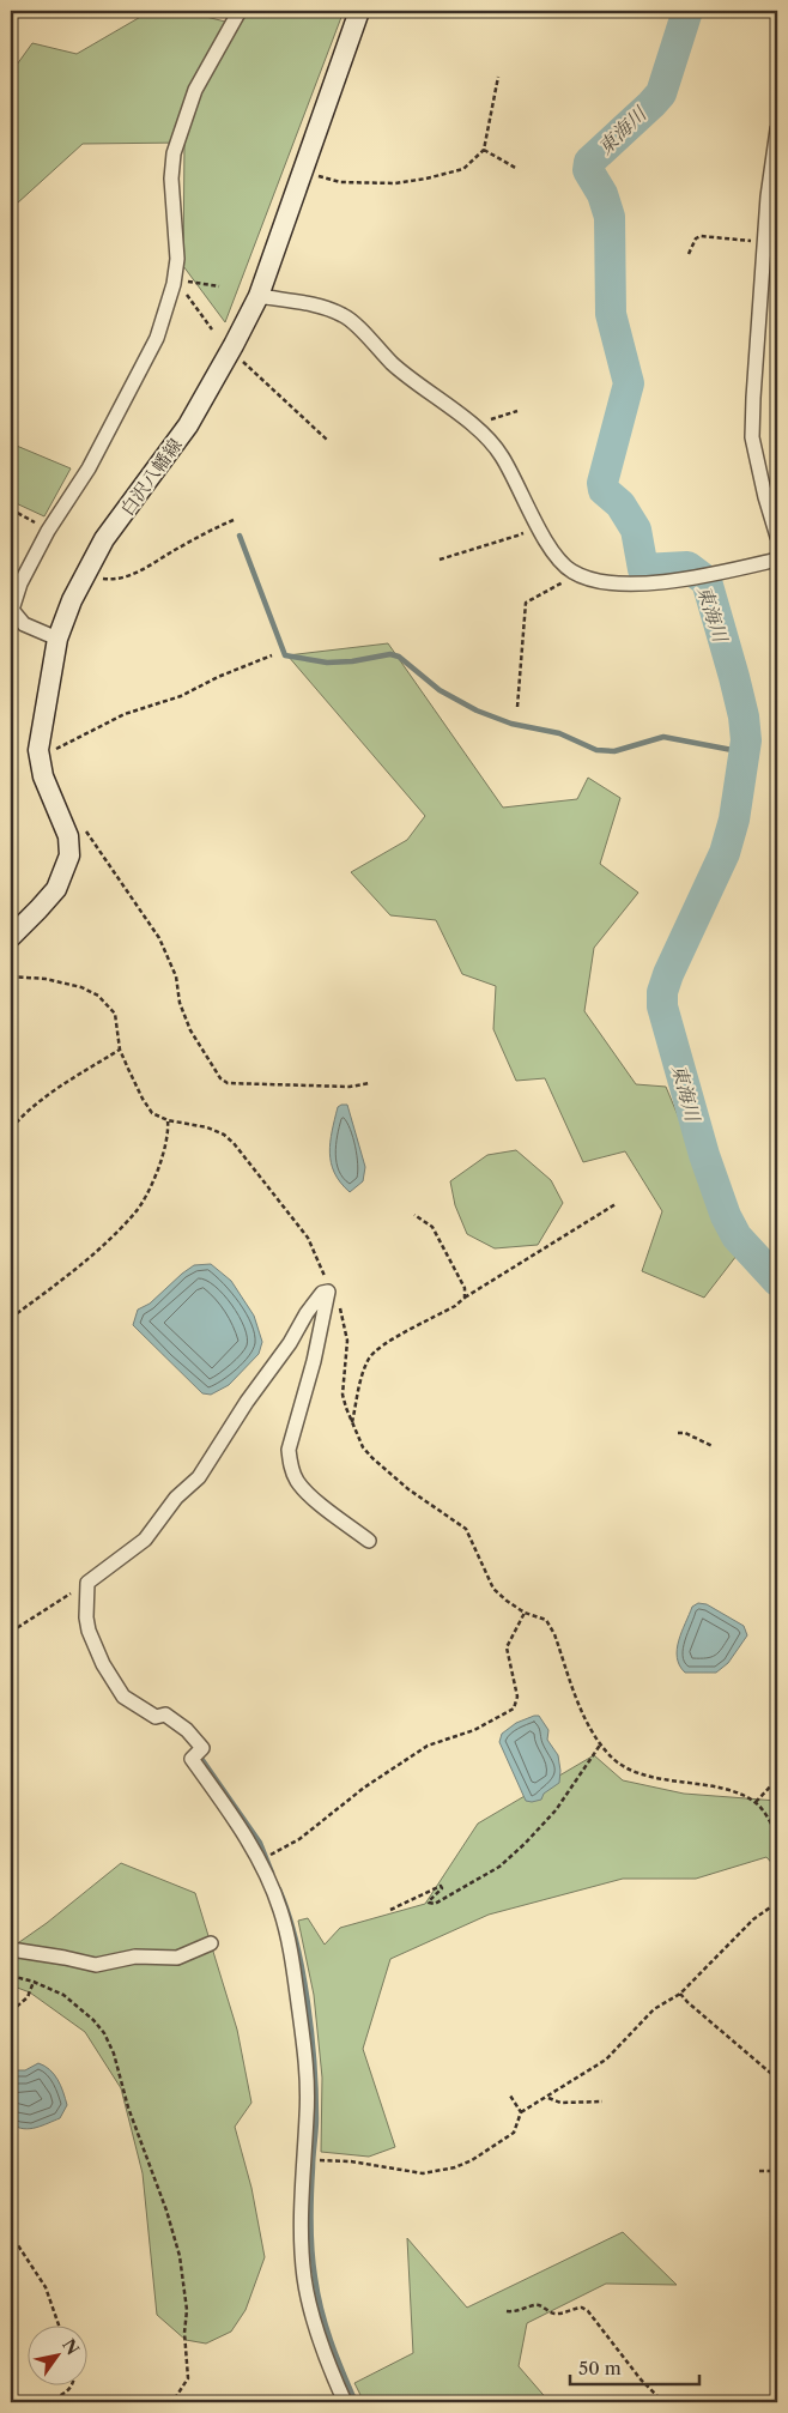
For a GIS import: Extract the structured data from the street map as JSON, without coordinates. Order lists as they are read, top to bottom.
{
  "streets": {
    "main road": ["白沢八幡線"]
  },
  "water": ["東海川"],
  "scale_bar": "50 m",
  "north": "top right"
}
